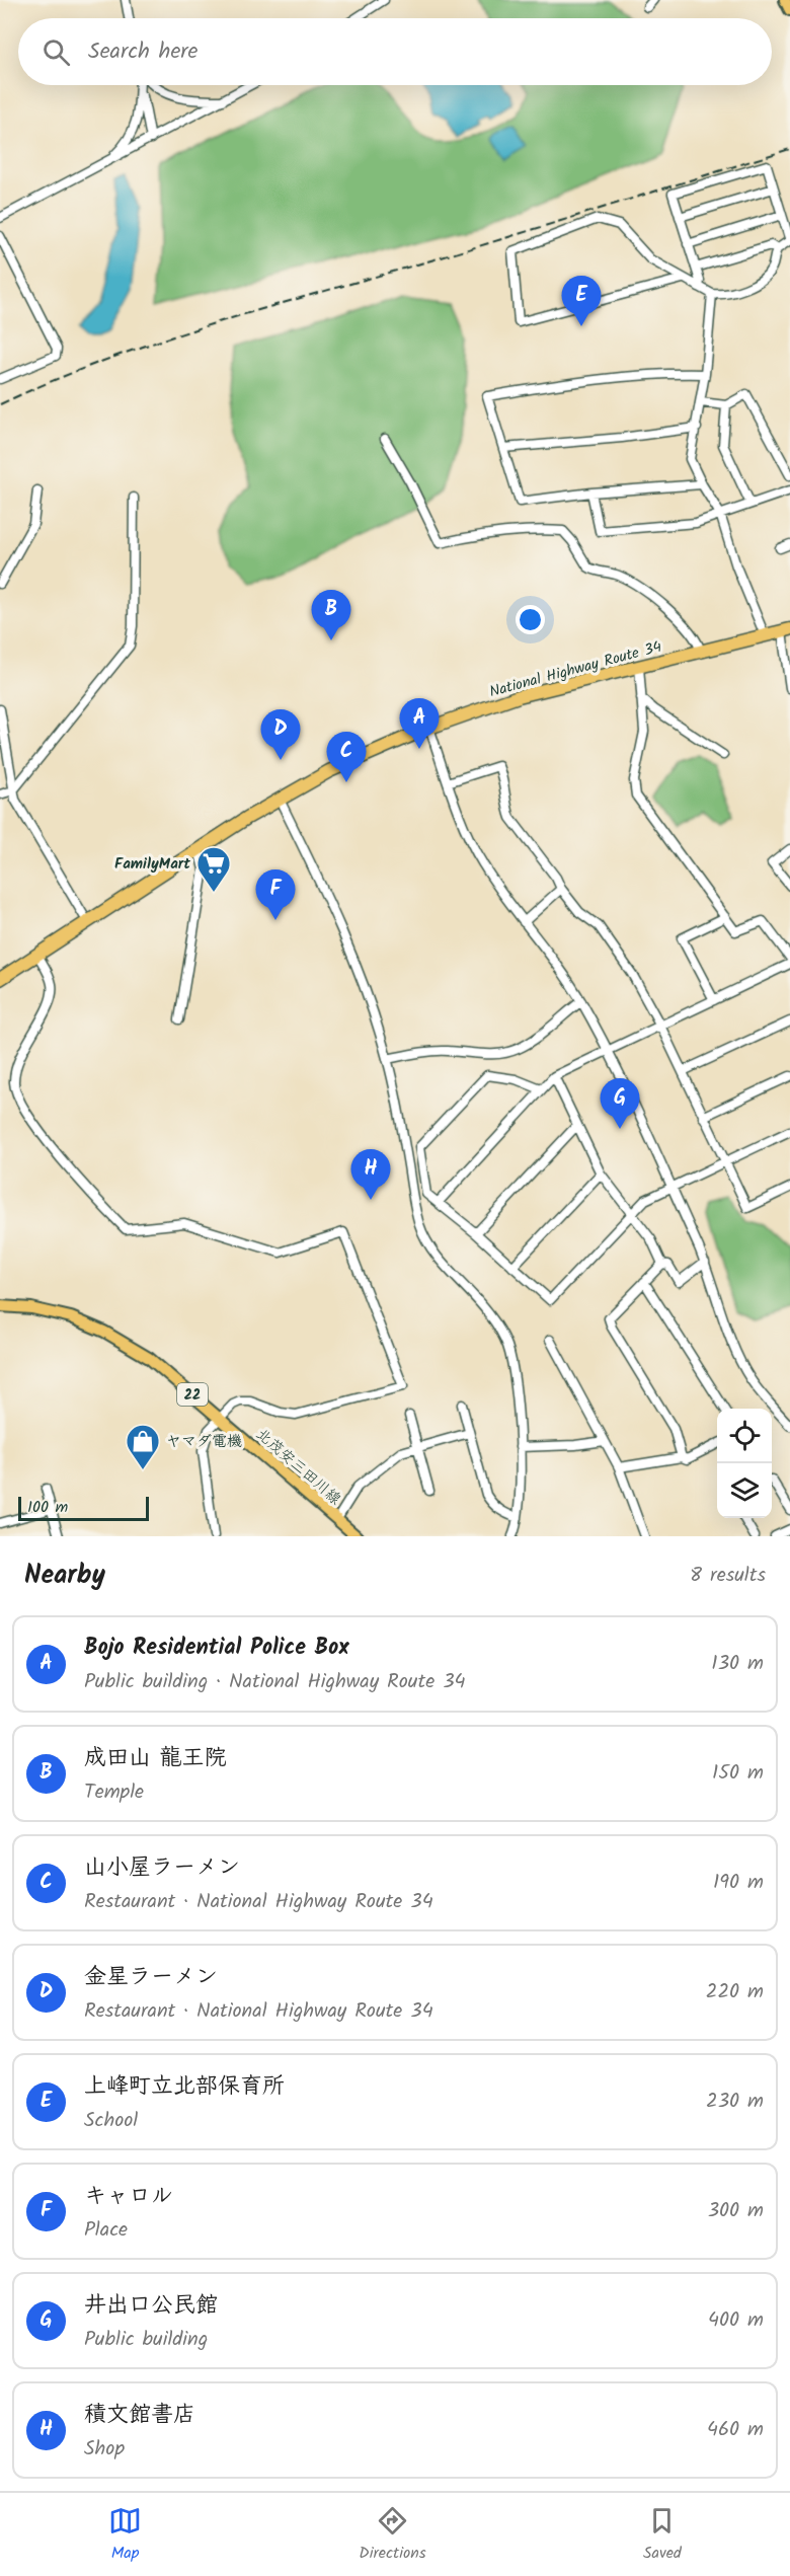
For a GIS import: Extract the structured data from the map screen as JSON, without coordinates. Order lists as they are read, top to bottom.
{
  "streets": {
    "highway": ["National Highway Route 34"],
    "main road": ["22", "北茂安三田川線"]
  },
  "places": {
    "supermarket": ["FamilyMart"],
    "shop": ["ヤマダ電機"]
  },
  "scale_bar": "100 m",
  "page": {
    "search": "Search here",
    "pins": [
      "E",
      "B",
      "A",
      "D",
      "C",
      "F",
      "G",
      "H"
    ],
    "scale": "100 m",
    "heading": ["Nearby", "8 results"],
    "list": [
      {
        "mark": "A",
        "name": "Bojo Residential Police Box",
        "note": "Public building · National Highway Route 34",
        "value": "130 m"
      },
      {
        "mark": "B",
        "name": "成田山 龍王院",
        "note": "Temple",
        "value": "150 m"
      },
      {
        "mark": "C",
        "name": "山小屋ラーメン",
        "note": "Restaurant · National Highway Route 34",
        "value": "190 m"
      },
      {
        "mark": "D",
        "name": "金星ラーメン",
        "note": "Restaurant · National Highway Route 34",
        "value": "220 m"
      },
      {
        "mark": "E",
        "name": "上峰町立北部保育所",
        "note": "School",
        "value": "230 m"
      },
      {
        "mark": "F",
        "name": "キャロル",
        "note": "Place",
        "value": "300 m"
      },
      {
        "mark": "G",
        "name": "井出口公民館",
        "note": "Public building",
        "value": "400 m"
      },
      {
        "mark": "H",
        "name": "積文館書店",
        "note": "Shop",
        "value": "460 m"
      }
    ],
    "nav": ["Map", "Directions", "Saved"]
  }
}
